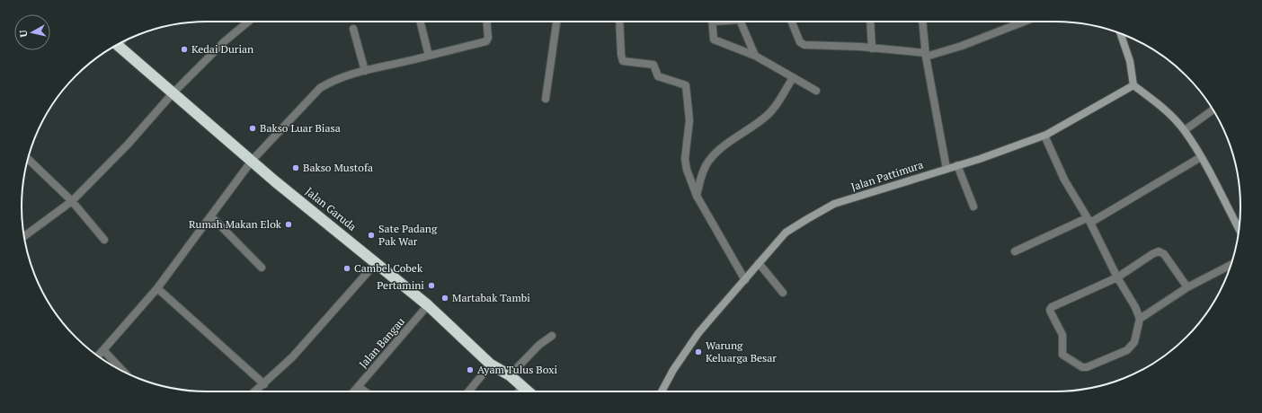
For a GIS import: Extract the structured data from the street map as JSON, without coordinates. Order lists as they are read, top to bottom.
{
  "streets": {
    "highway": ["Jalan Garuda"],
    "street": ["Jalan Pattimura", "Jalan Bangau"]
  },
  "crossings": [
    ["Jalan Garuda", "Jalan Bangau"]
  ],
  "places": [
    "Kedai Durian",
    "Bakso Luar Biasa",
    "Bakso Mustofa",
    "Rumah Makan Elok",
    "Sate Padang Pak War",
    "Cambel Cobek",
    "Pertamini",
    "Martabak Tambi",
    "Warung Keluarga Besar",
    "Ayam Tulus Boxi"
  ],
  "north": "left"
}
